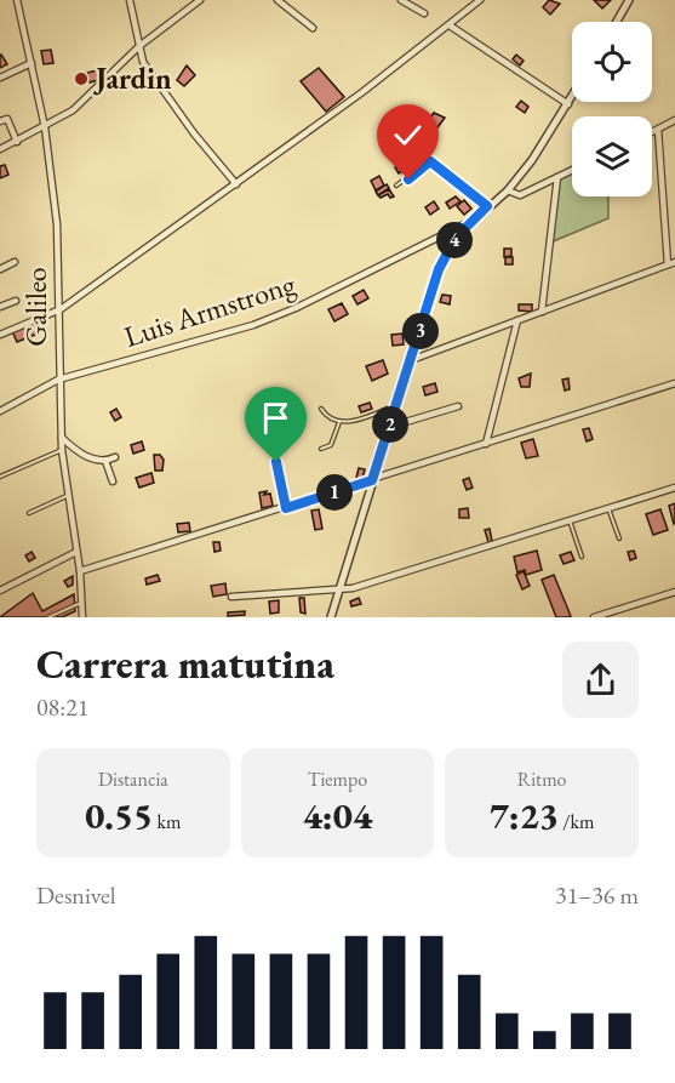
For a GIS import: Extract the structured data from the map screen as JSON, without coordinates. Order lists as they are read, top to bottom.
{
  "streets": {
    "street": ["Galileo", "Luis Armstrong"]
  },
  "crossings": [
    ["Galileo", "Luis Armstrong"]
  ],
  "places": ["Jardin"],
  "page": {
    "pins": [
      "4",
      "3",
      "2",
      "1"
    ],
    "heading": ["Carrera matutina", "08:21"],
    "stats": [
      ["Distancia", "0.55 km"],
      ["Tiempo", "4:04"],
      ["Ritmo", "7:23 /km"]
    ],
    "chart": ["Desnivel", "31–36 m"]
  }
}
